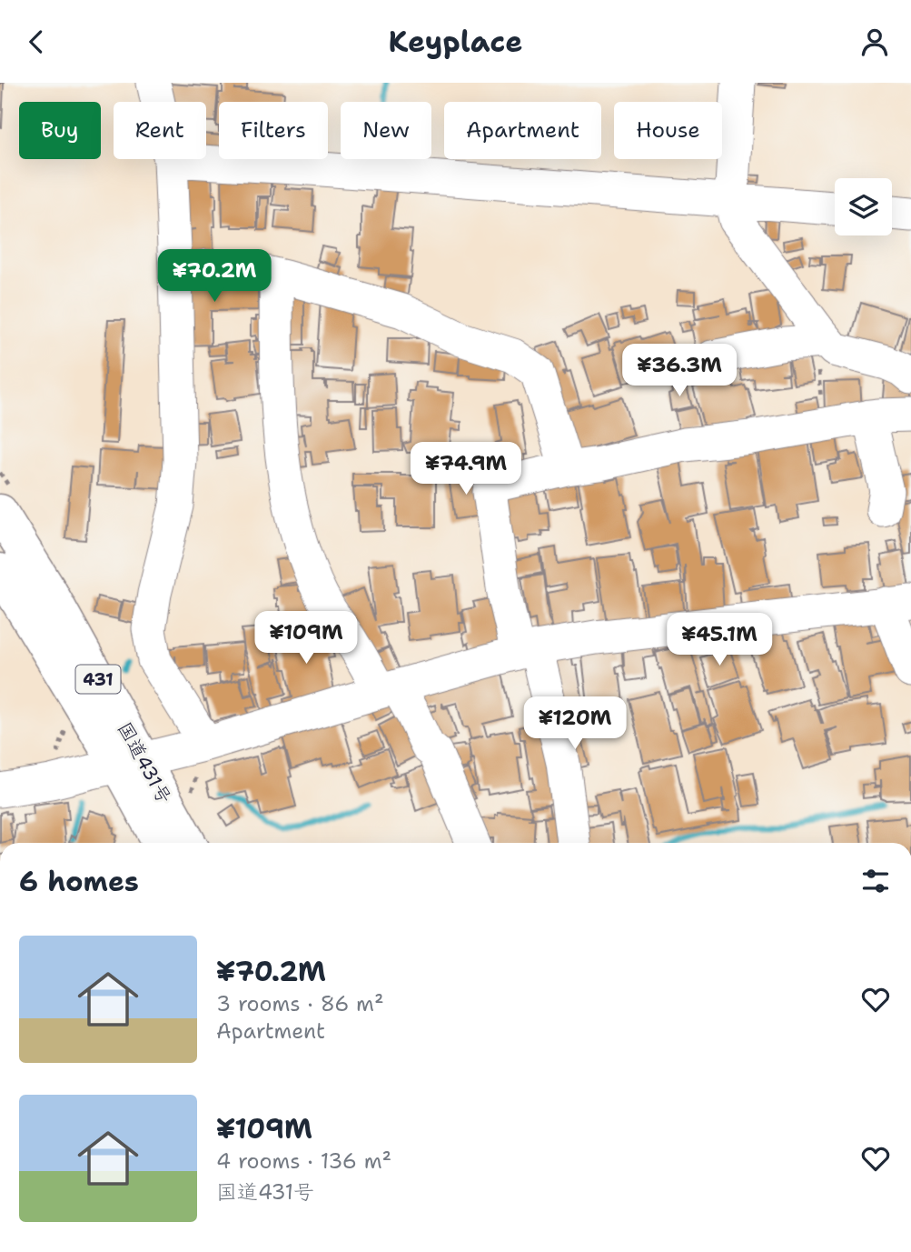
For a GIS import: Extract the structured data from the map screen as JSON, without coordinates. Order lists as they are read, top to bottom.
{
  "streets": {
    "highway": ["431", "国道431号"]
  },
  "page": {
    "header": "Keyplace",
    "chip": [
      "Buy",
      "Rent",
      "Filters",
      "New",
      "Apartment",
      "House"
    ],
    "price": [
      "¥70.2M",
      "¥36.3M",
      "¥74.9M",
      "¥109M",
      "¥45.1M",
      "¥120M"
    ],
    "heading": "6 homes",
    "list": [
      {
        "name": "¥70.2M",
        "note": "3 rooms · 86 m² · Apartment"
      },
      {
        "name": "¥109M",
        "note": "4 rooms · 136 m² · 国道431号"
      }
    ]
  }
}
